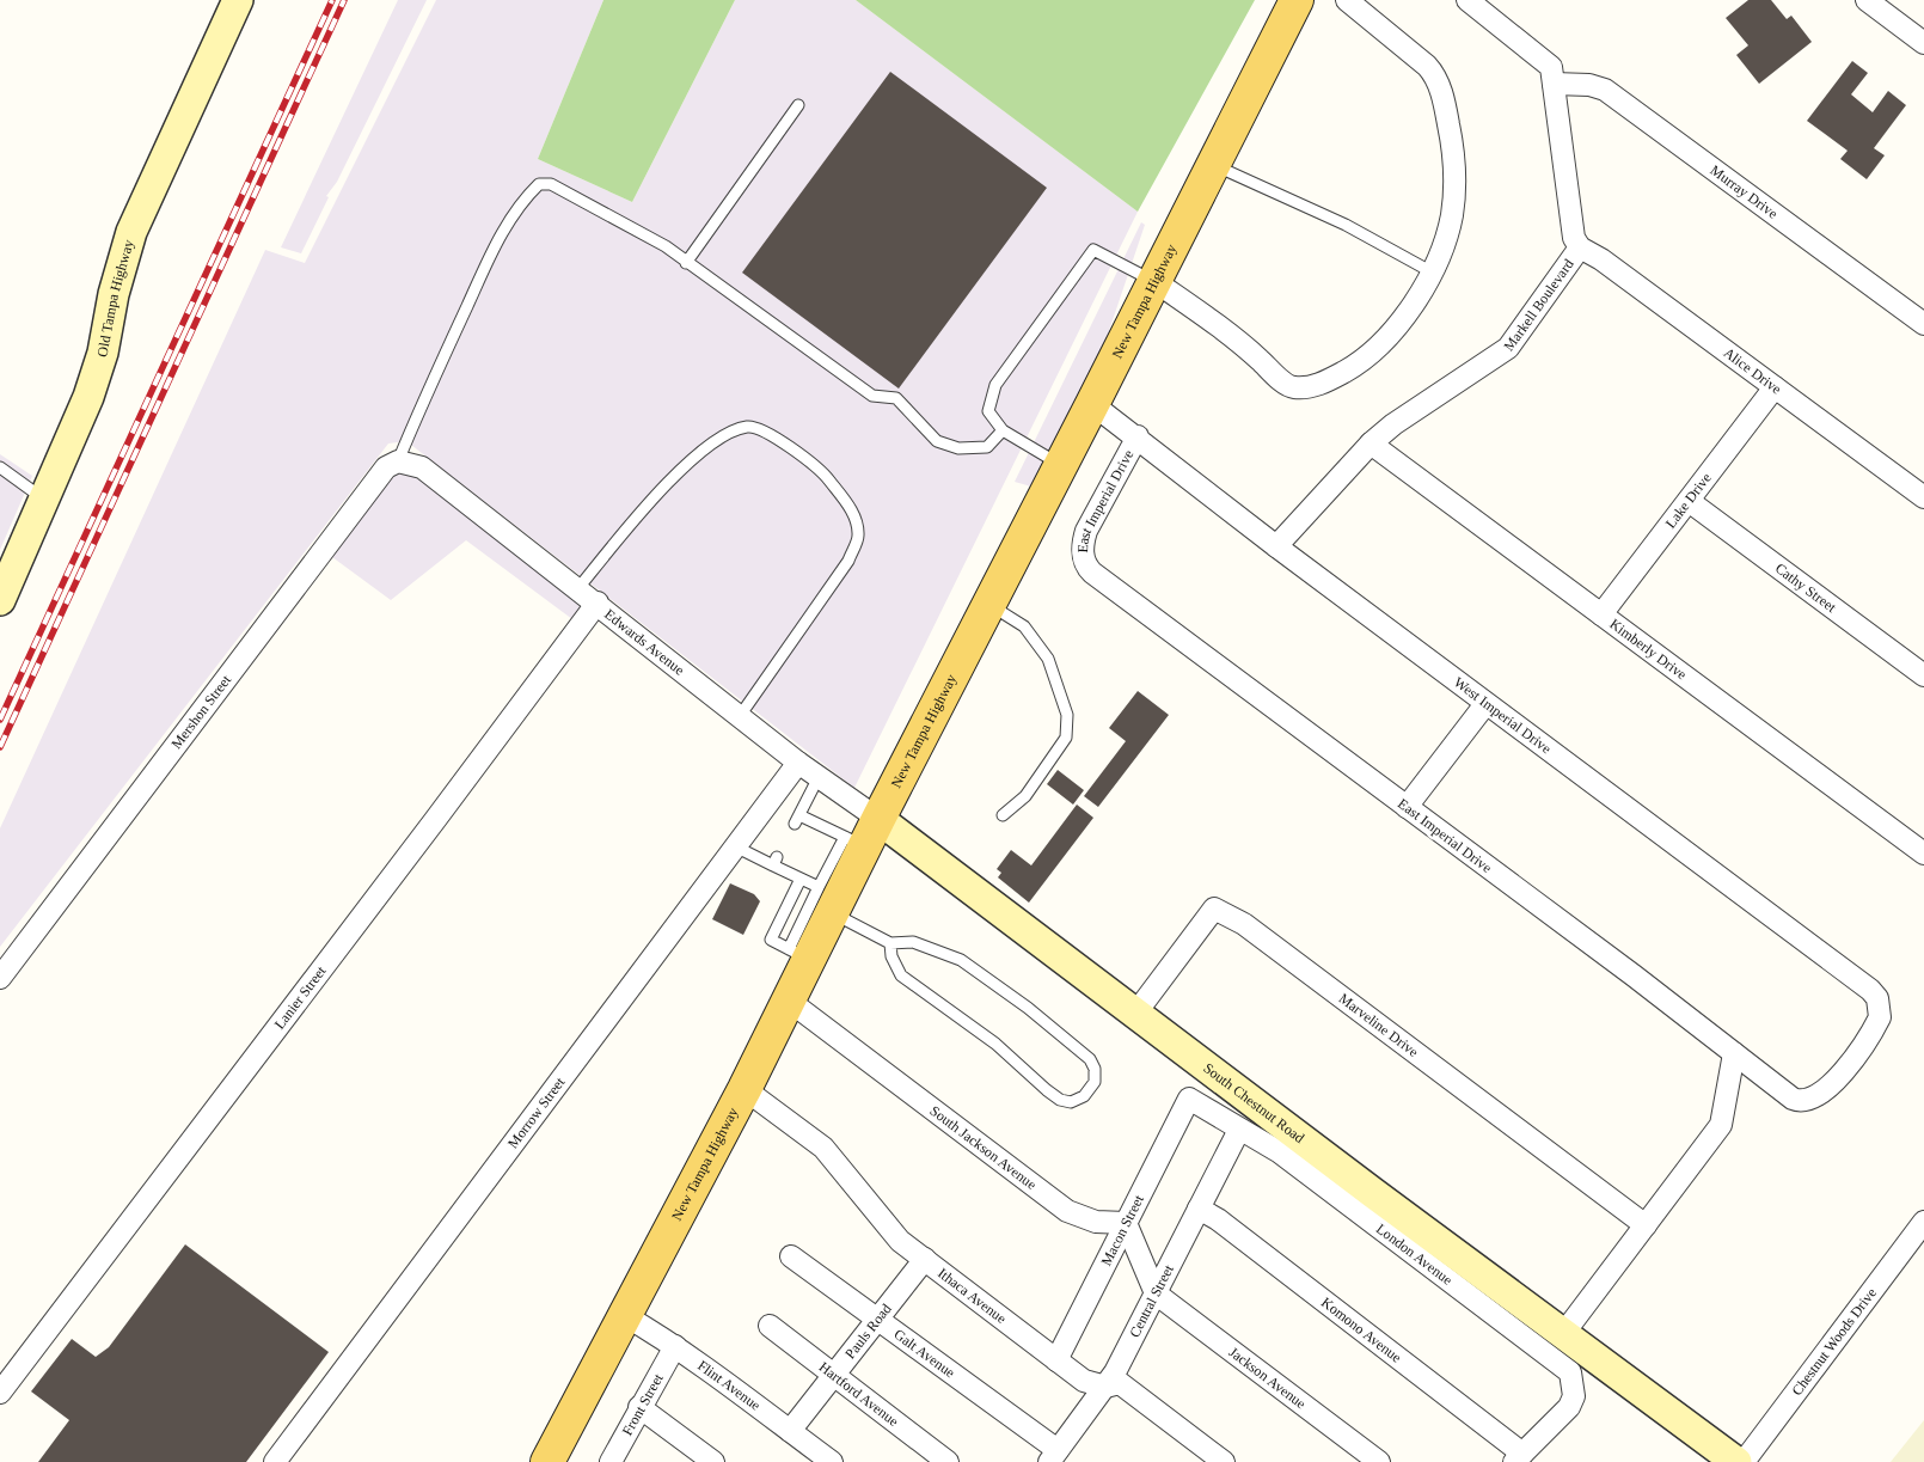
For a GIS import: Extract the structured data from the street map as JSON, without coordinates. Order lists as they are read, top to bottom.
{
  "streets": {
    "main road": ["New Tampa Highway"],
    "street": [
      "Murray Drive",
      "Old Tampa Highway",
      "Markell Boulevard",
      "Alice Drive",
      "Lake Drive",
      "East Imperial Drive",
      "Cathy Street",
      "Edwards Avenue",
      "Kimberly Drive",
      "Mershon Street",
      "West Imperial Drive",
      "Lanier Street",
      "Marveline Drive",
      "South Chestnut Road",
      "Morrow Street",
      "South Jackson Avenue",
      "Macon Street",
      "London Avenue",
      "Ithaca Avenue",
      "Central Street",
      "Komono Avenue",
      "Pauls Road",
      "Chestnut Woods Drive",
      "Galt Avenue",
      "Jackson Avenue",
      "Flint Avenue",
      "Hartford Avenue",
      "Front Street"
    ]
  },
  "crossings": [
    ["Murray Drive", "Markell Boulevard"],
    ["New Tampa Highway", "Edwards Avenue"],
    ["New Tampa Highway", "West Imperial Drive"],
    ["New Tampa Highway", "South Chestnut Road"],
    ["New Tampa Highway", "South Jackson Avenue"],
    ["New Tampa Highway", "Ithaca Avenue"],
    ["New Tampa Highway", "Flint Avenue"],
    ["Markell Boulevard", "Alice Drive"],
    ["Markell Boulevard", "Kimberly Drive"],
    ["Markell Boulevard", "West Imperial Drive"],
    ["Alice Drive", "Lake Drive"],
    ["Lake Drive", "Cathy Street"],
    ["Lake Drive", "Kimberly Drive"],
    ["East Imperial Drive", "West Imperial Drive"],
    ["Edwards Avenue", "Mershon Street"],
    ["Edwards Avenue", "Lanier Street"],
    ["Edwards Avenue", "South Chestnut Road"],
    ["Edwards Avenue", "Morrow Street"],
    ["Marveline Drive", "South Chestnut Road"],
    ["South Jackson Avenue", "Macon Street"],
    ["Macon Street", "London Avenue"],
    ["Macon Street", "Ithaca Avenue"],
    ["London Avenue", "Central Street"],
    ["London Avenue", "Komono Avenue"],
    ["Ithaca Avenue", "Central Street"],
    ["Ithaca Avenue", "Pauls Road"],
    ["Central Street", "Komono Avenue"],
    ["Central Street", "Galt Avenue"],
    ["Central Street", "Jackson Avenue"],
    ["Pauls Road", "Galt Avenue"],
    ["Pauls Road", "Flint Avenue"],
    ["Pauls Road", "Hartford Avenue"],
    ["Flint Avenue", "Front Street"]
  ]
}
